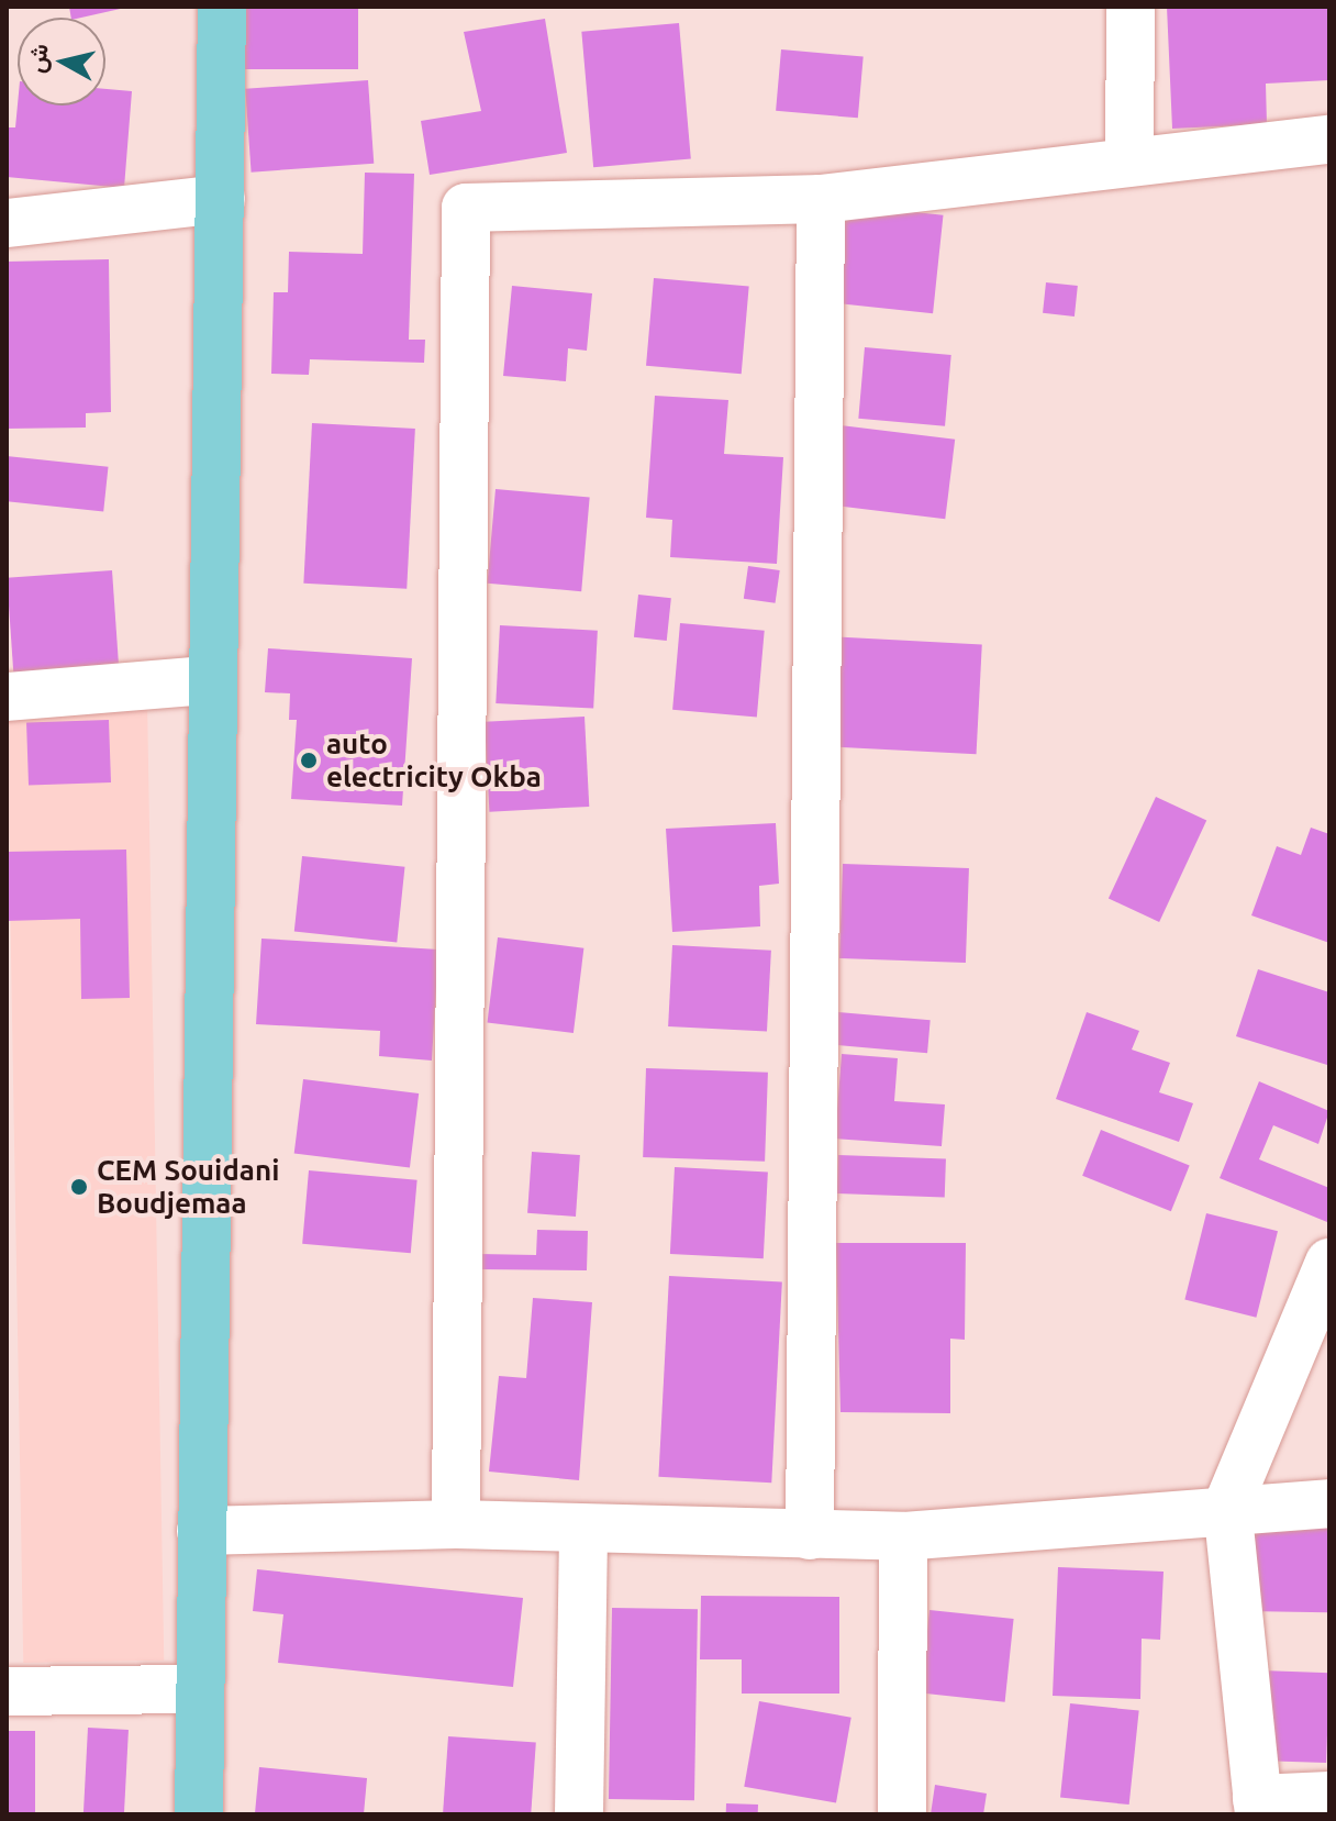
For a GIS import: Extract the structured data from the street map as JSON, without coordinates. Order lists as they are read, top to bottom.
{
  "places": ["auto electricity Okba", "CEM Souidani Boudjemaa"],
  "north": "left"
}
